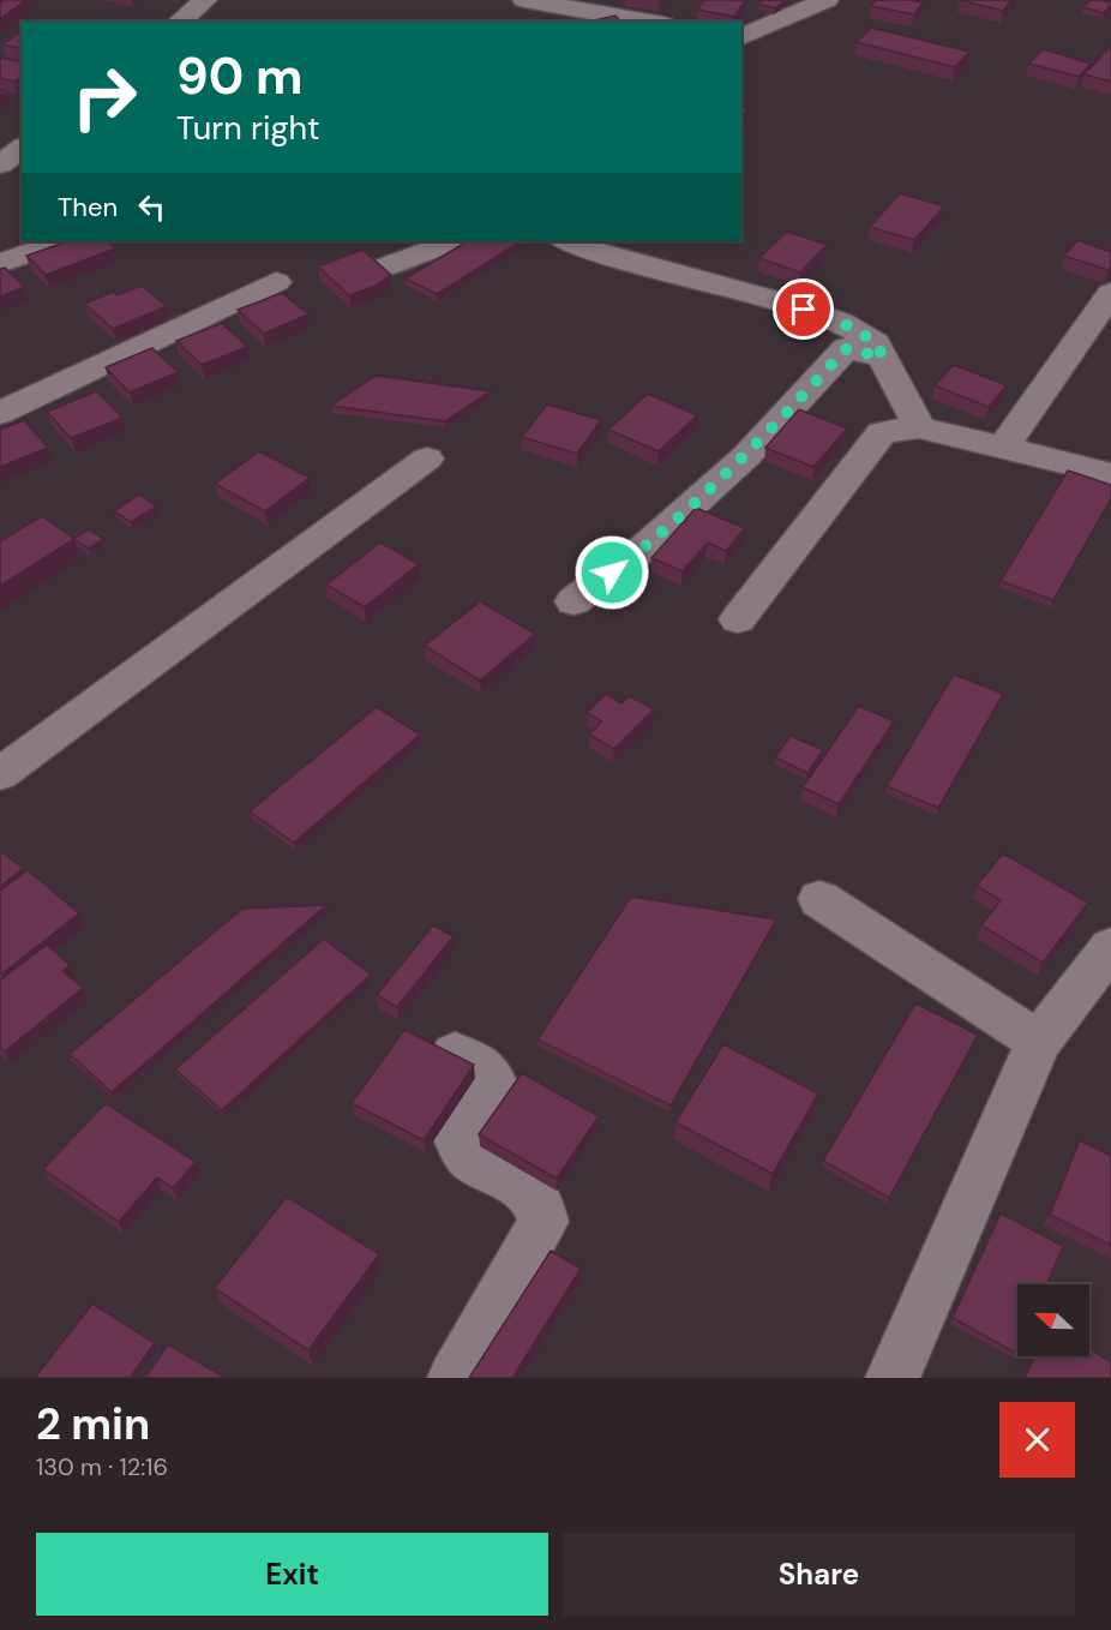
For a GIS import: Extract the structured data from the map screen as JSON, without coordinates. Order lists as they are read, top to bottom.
{
  "north": "left",
  "page": {
    "turn": ["90 m", "Turn right"],
    "then": "Then",
    "heading": ["2 min", "130 m · 12:16"],
    "buttons": ["Exit", "Share"]
  }
}
